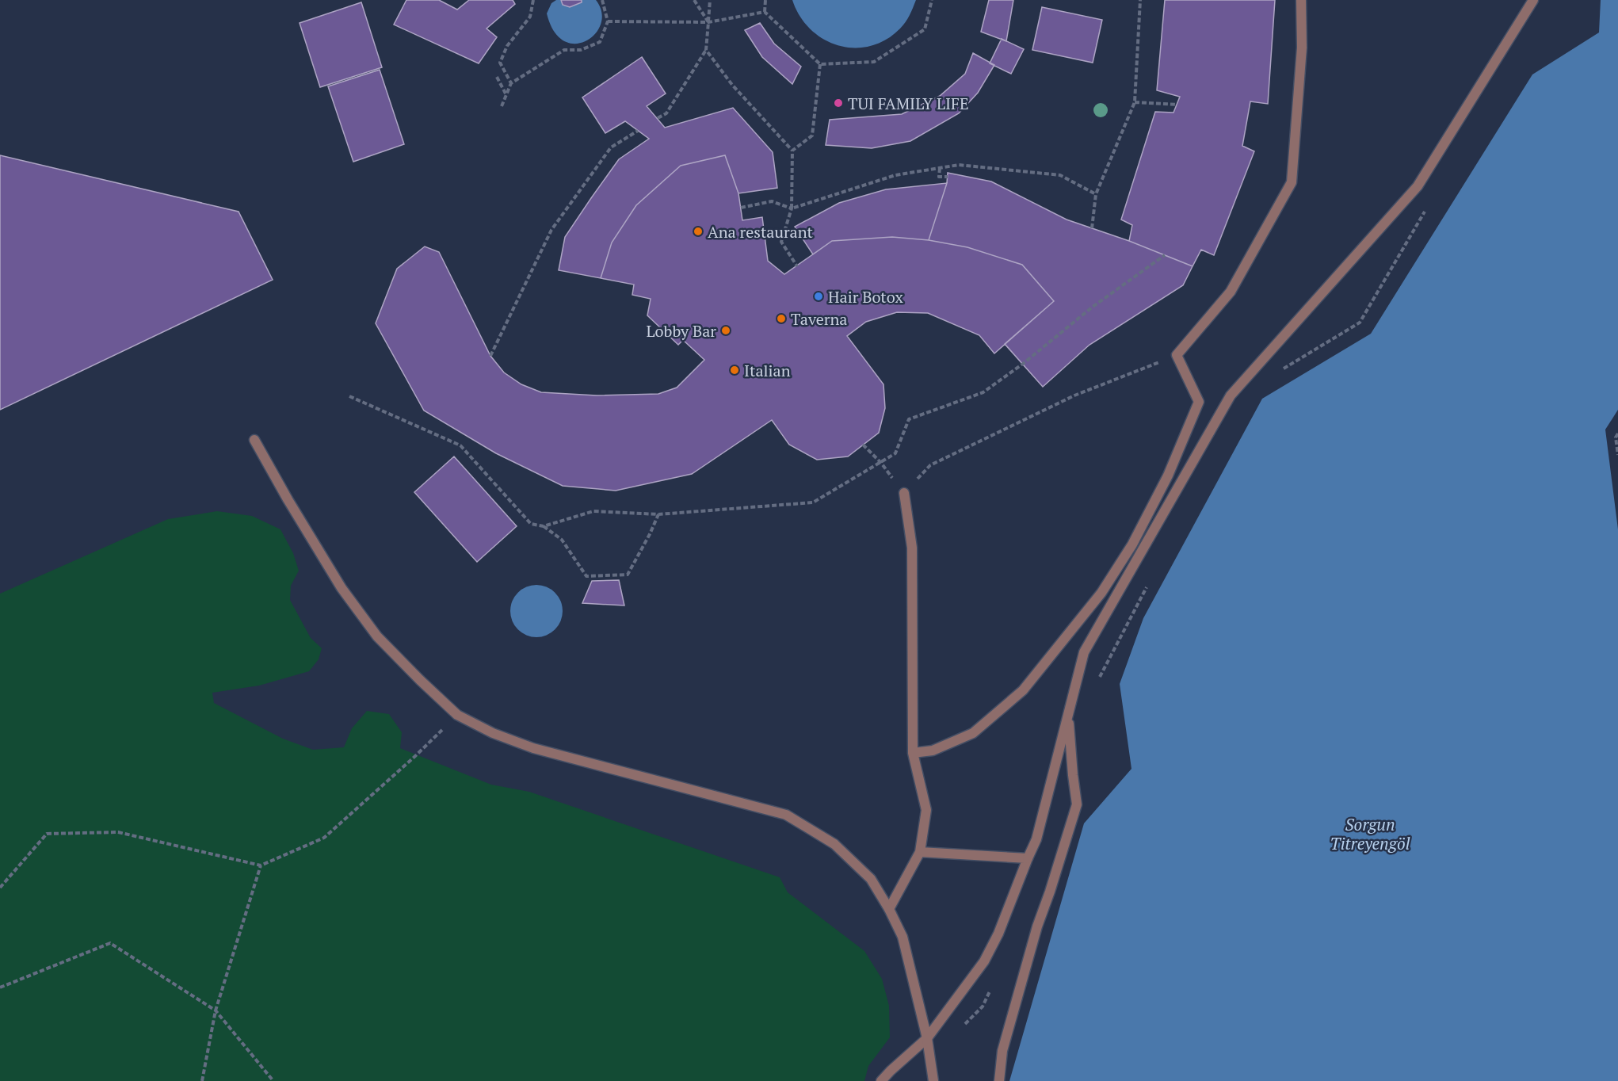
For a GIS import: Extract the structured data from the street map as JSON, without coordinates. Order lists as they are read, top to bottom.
{
  "water": ["Sorgun Titreyengöl"],
  "places": [
    "TUI FAMILY LIFE",
    "Ana restaurant",
    "Hair Botox",
    "Taverna",
    "Lobby Bar",
    "Italian"
  ]
}
